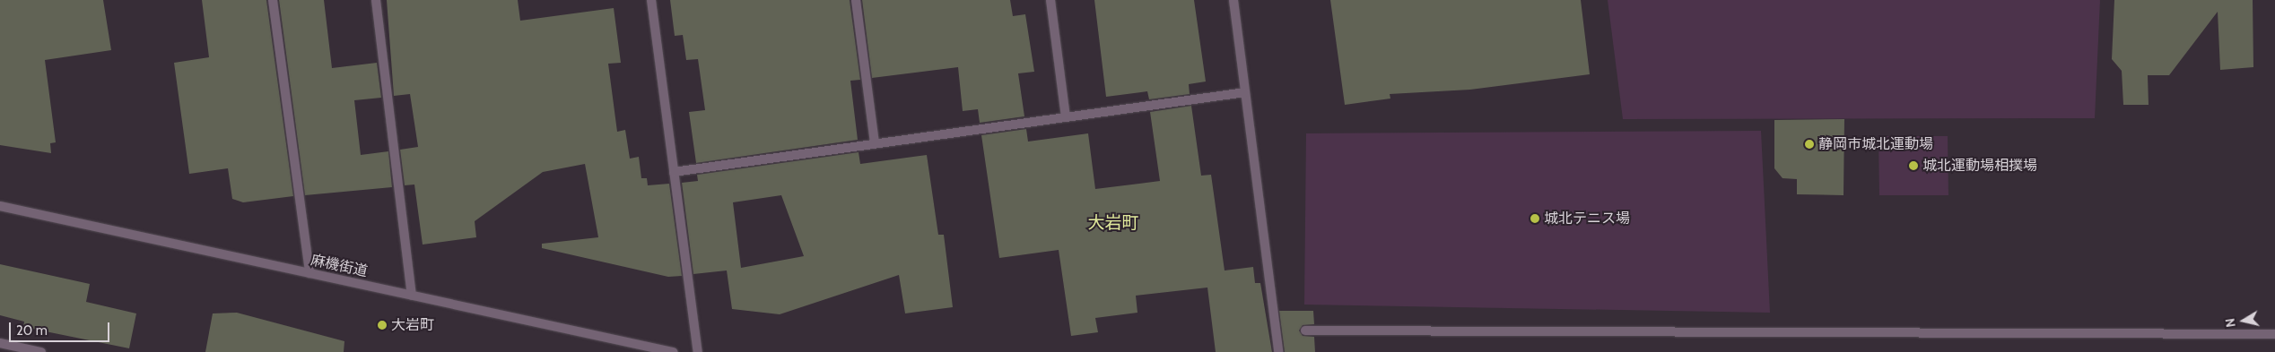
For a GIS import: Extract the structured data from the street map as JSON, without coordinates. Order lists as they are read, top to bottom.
{
  "streets": {
    "street": ["麻機街道"]
  },
  "districts": ["大岩町"],
  "places": [
    "静岡市城北運動場",
    "城北運動場相撲場",
    "城北テニス場",
    "大岩町"
  ],
  "scale_bar": "20 m",
  "north": "left"
}
